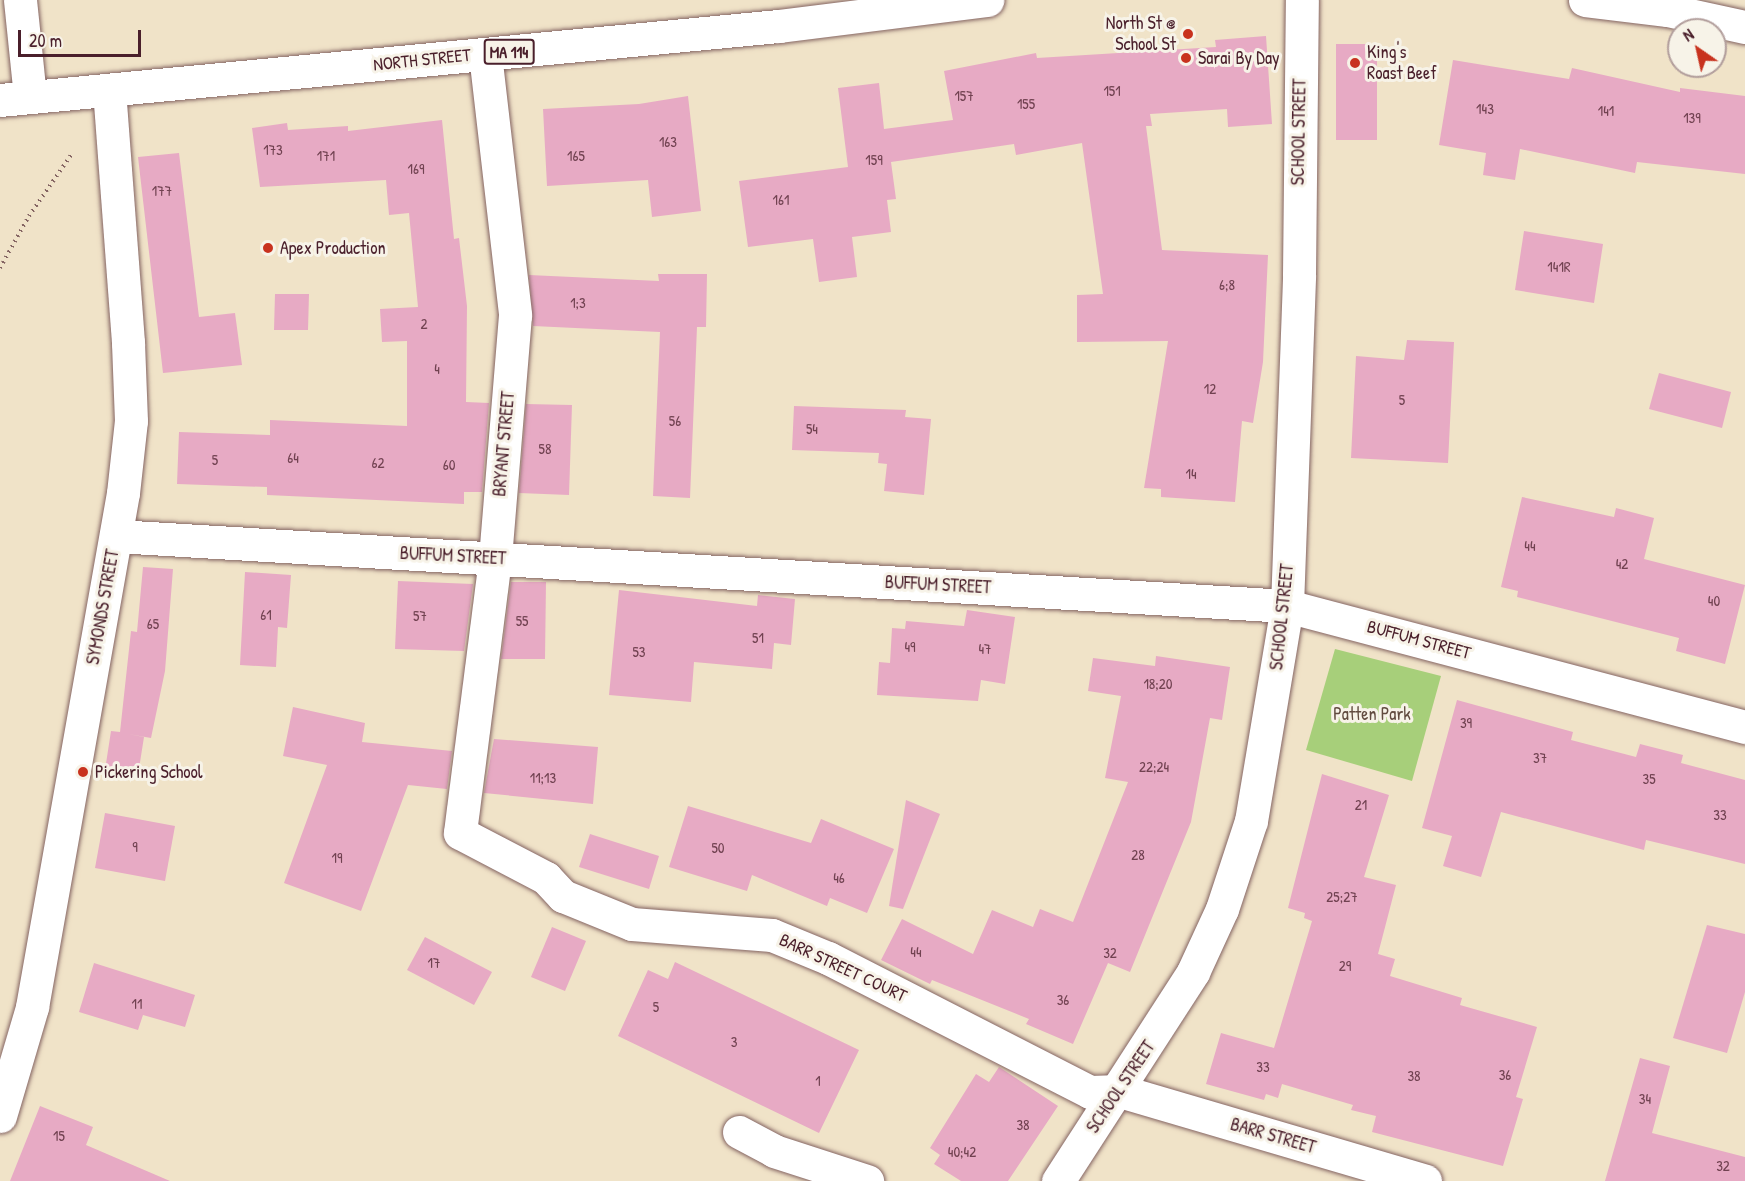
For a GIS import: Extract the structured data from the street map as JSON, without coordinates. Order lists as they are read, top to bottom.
{
  "streets": {
    "main road": [
      "MA 114",
      "NORTH STREET",
      "SCHOOL STREET",
      "BRYANT STREET",
      "BUFFUM STREET",
      "SYMONDS STREET",
      "BARR STREET COURT",
      "BARR STREET"
    ]
  },
  "crossings": [
    ["NORTH STREET", "BRYANT STREET"],
    ["NORTH STREET", "SYMONDS STREET"],
    ["SCHOOL STREET", "BUFFUM STREET"],
    ["SCHOOL STREET", "BARR STREET COURT"],
    ["SCHOOL STREET", "BARR STREET"],
    ["BRYANT STREET", "BUFFUM STREET"],
    ["BRYANT STREET", "BARR STREET COURT"],
    ["BUFFUM STREET", "SYMONDS STREET"],
    ["BARR STREET COURT", "BARR STREET"]
  ],
  "parks": ["Patten Park"],
  "places": [
    "North St @ School St",
    "Sarai By Day",
    "King's Roast Beef",
    "Apex Production",
    "Pickering School"
  ],
  "house_numbers": [
    "151",
    "157",
    "155",
    "143",
    "141",
    "139",
    "163",
    "173",
    "171",
    "165",
    "159",
    "169",
    "177",
    "161",
    "141R",
    "6;8",
    "1;3",
    "2",
    "4",
    "12",
    "5",
    "56",
    "54",
    "58",
    "64",
    "5",
    "62",
    "60",
    "14",
    "44",
    "42",
    "40",
    "61",
    "57",
    "55",
    "65",
    "51",
    "49",
    "47",
    "53",
    "18;20",
    "39",
    "37",
    "22;24",
    "11;13",
    "35",
    "21",
    "33",
    "9",
    "50",
    "28",
    "19",
    "46",
    "25;27",
    "44",
    "32",
    "17",
    "29",
    "36",
    "11",
    "5",
    "3",
    "33",
    "36",
    "38",
    "1",
    "34",
    "38",
    "15",
    "40;42",
    "32"
  ],
  "scale_bar": "20 m",
  "north": "top left"
}
